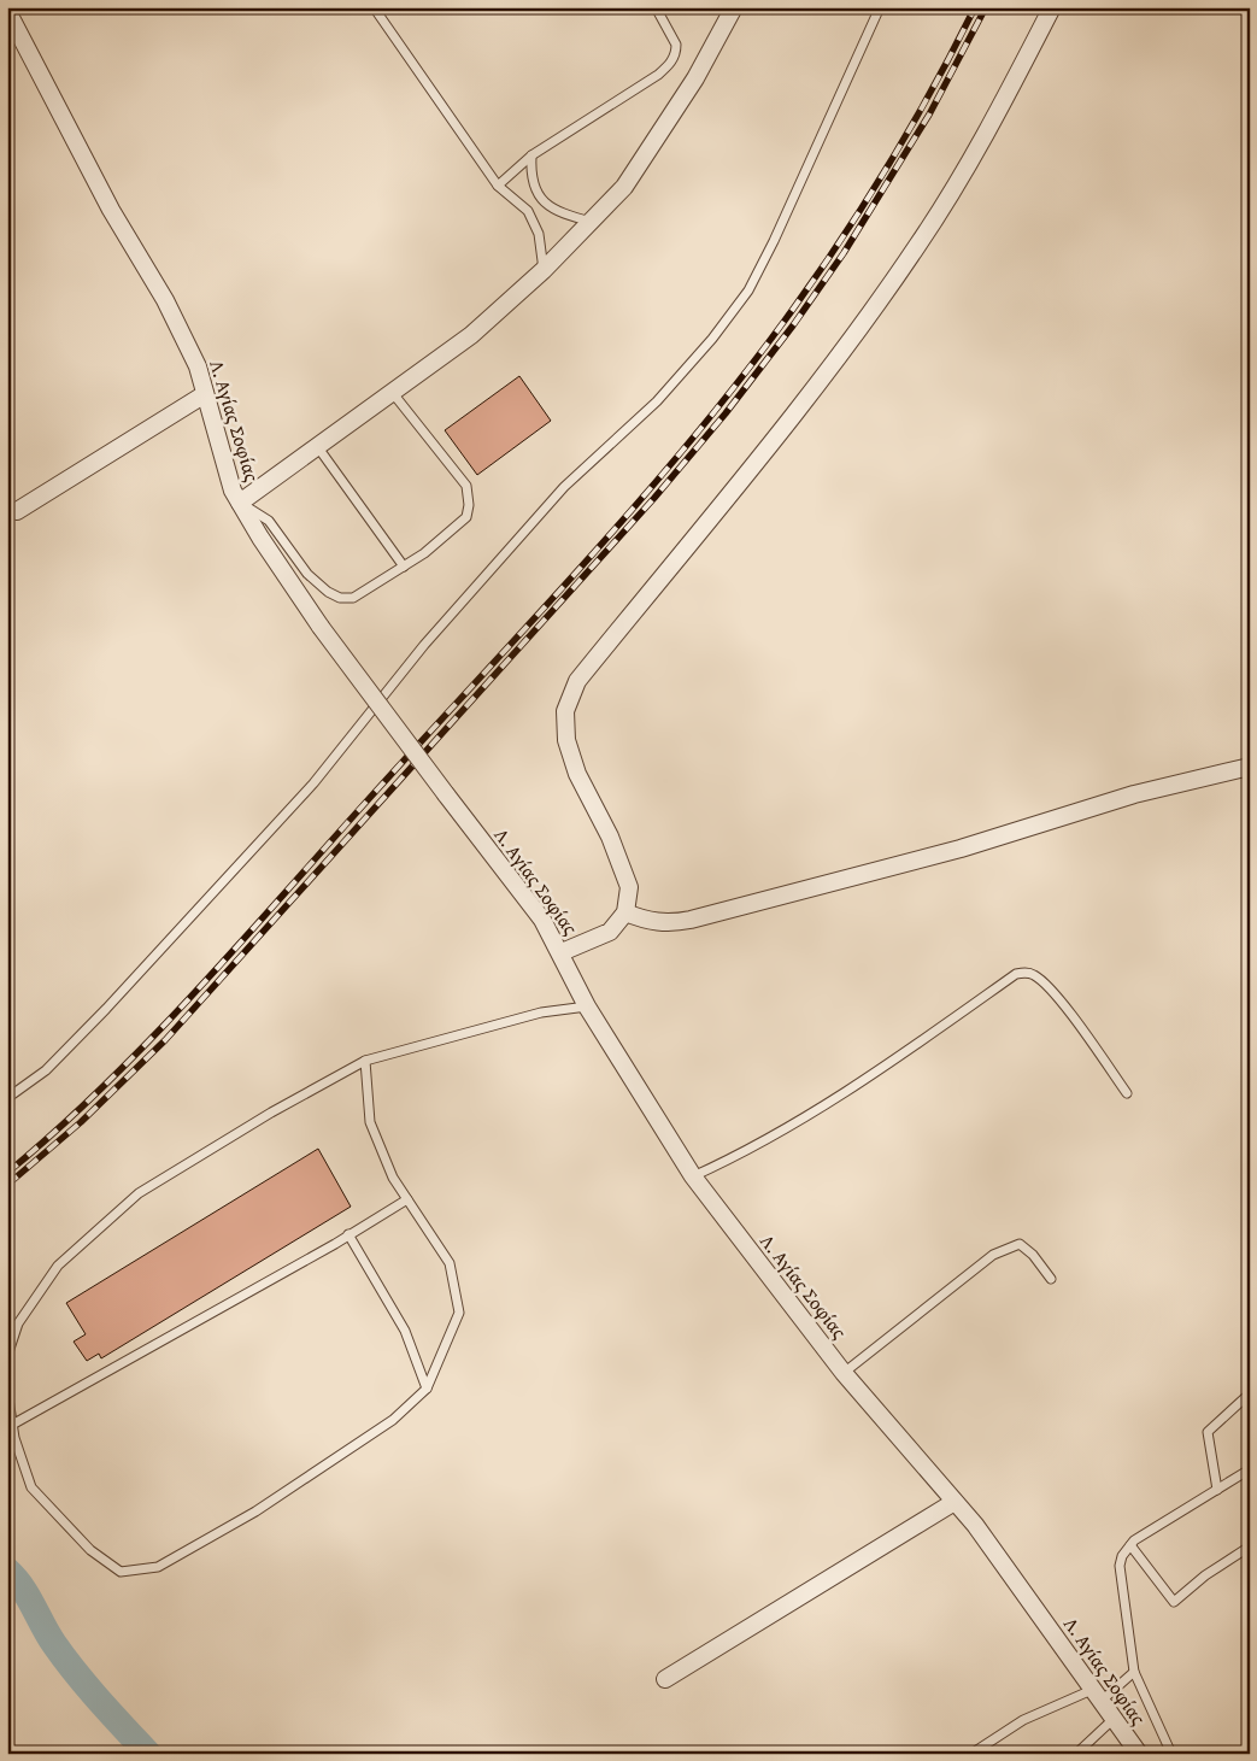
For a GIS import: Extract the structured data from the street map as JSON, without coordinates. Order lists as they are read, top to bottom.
{
  "streets": {
    "street": ["Λ. Αγίας Σοφίας"]
  }
}
